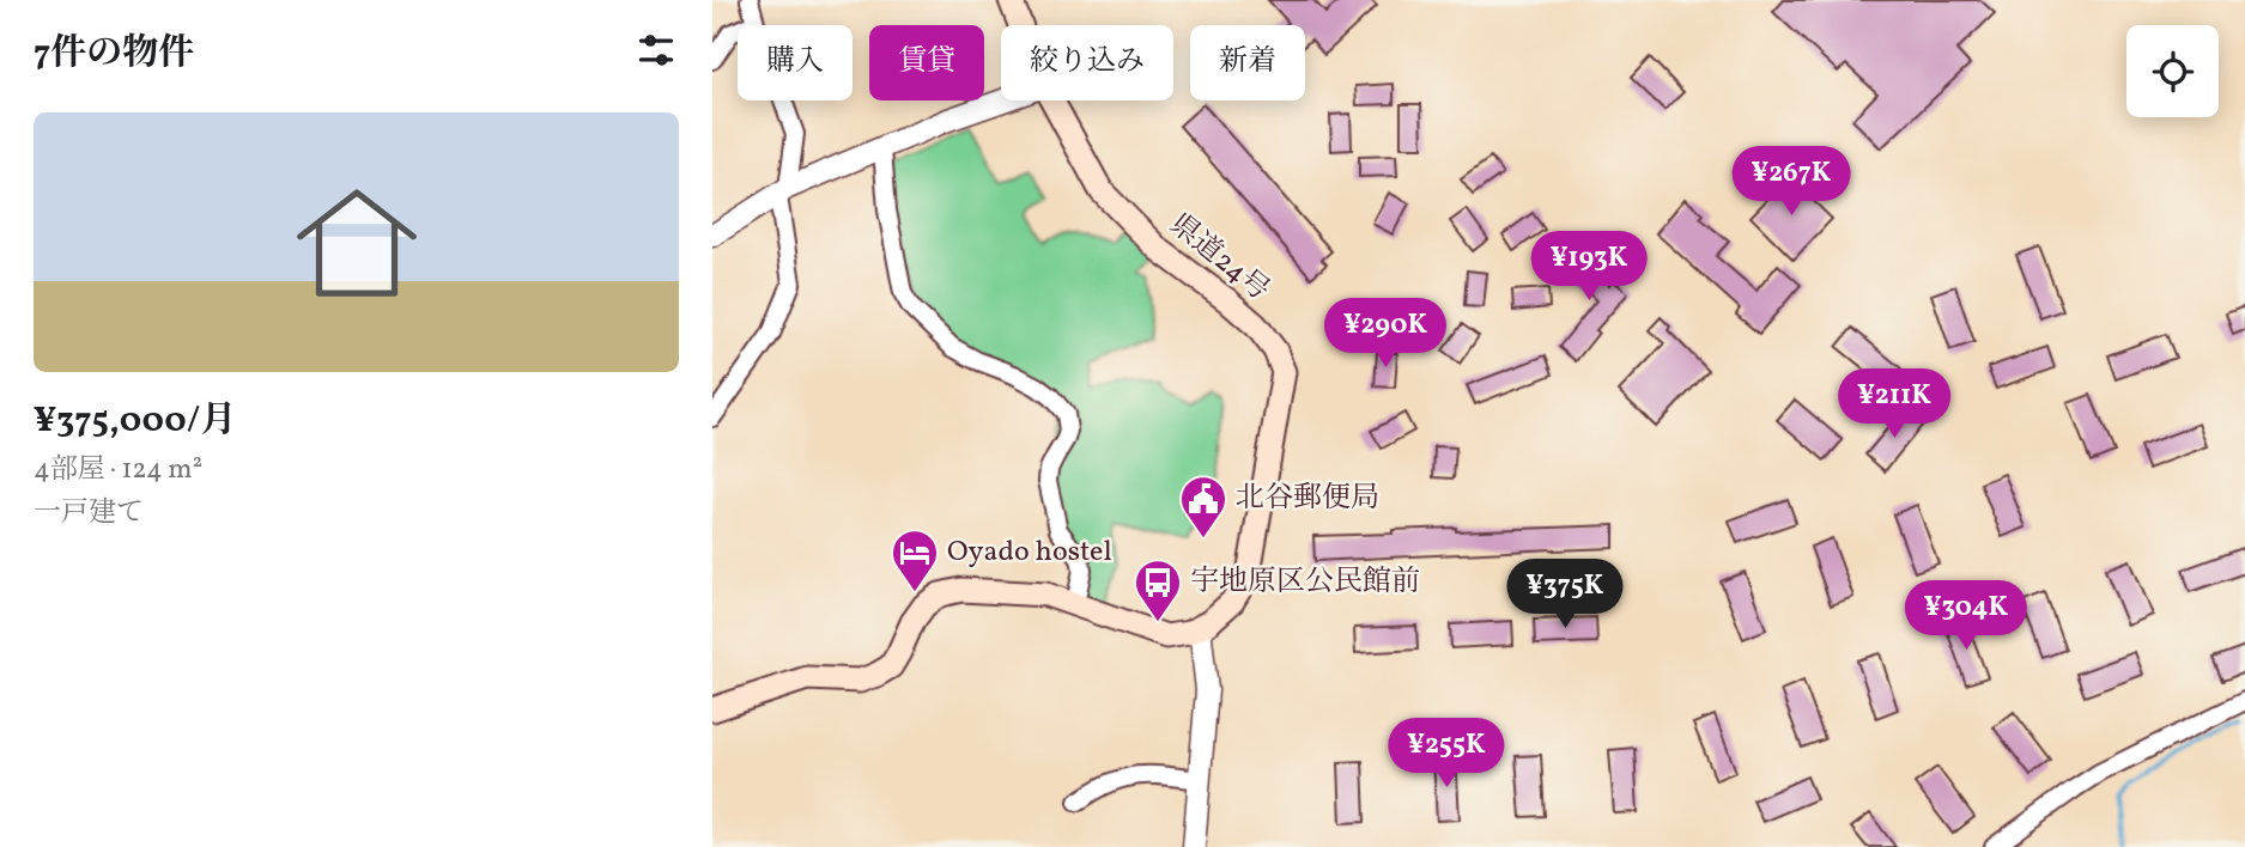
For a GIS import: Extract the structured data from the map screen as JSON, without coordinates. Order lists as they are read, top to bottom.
{
  "streets": {
    "main road": ["県道24号"]
  },
  "places": {
    "public building": ["北谷郵便局"],
    "hotel": ["Oyado hostel"],
    "bus stop": ["宇地原区公民館前"]
  },
  "page": {
    "heading": "7件の物件",
    "chip": [
      "購入",
      "賃貸",
      "絞り込み",
      "新着"
    ],
    "list": [
      {
        "name": "¥375,000/月",
        "note": "4部屋 · 124 m² · 一戸建て"
      }
    ],
    "price": [
      "¥267K",
      "¥193K",
      "¥290K",
      "¥211K",
      "¥375K",
      "¥304K",
      "¥255K"
    ]
  }
}
